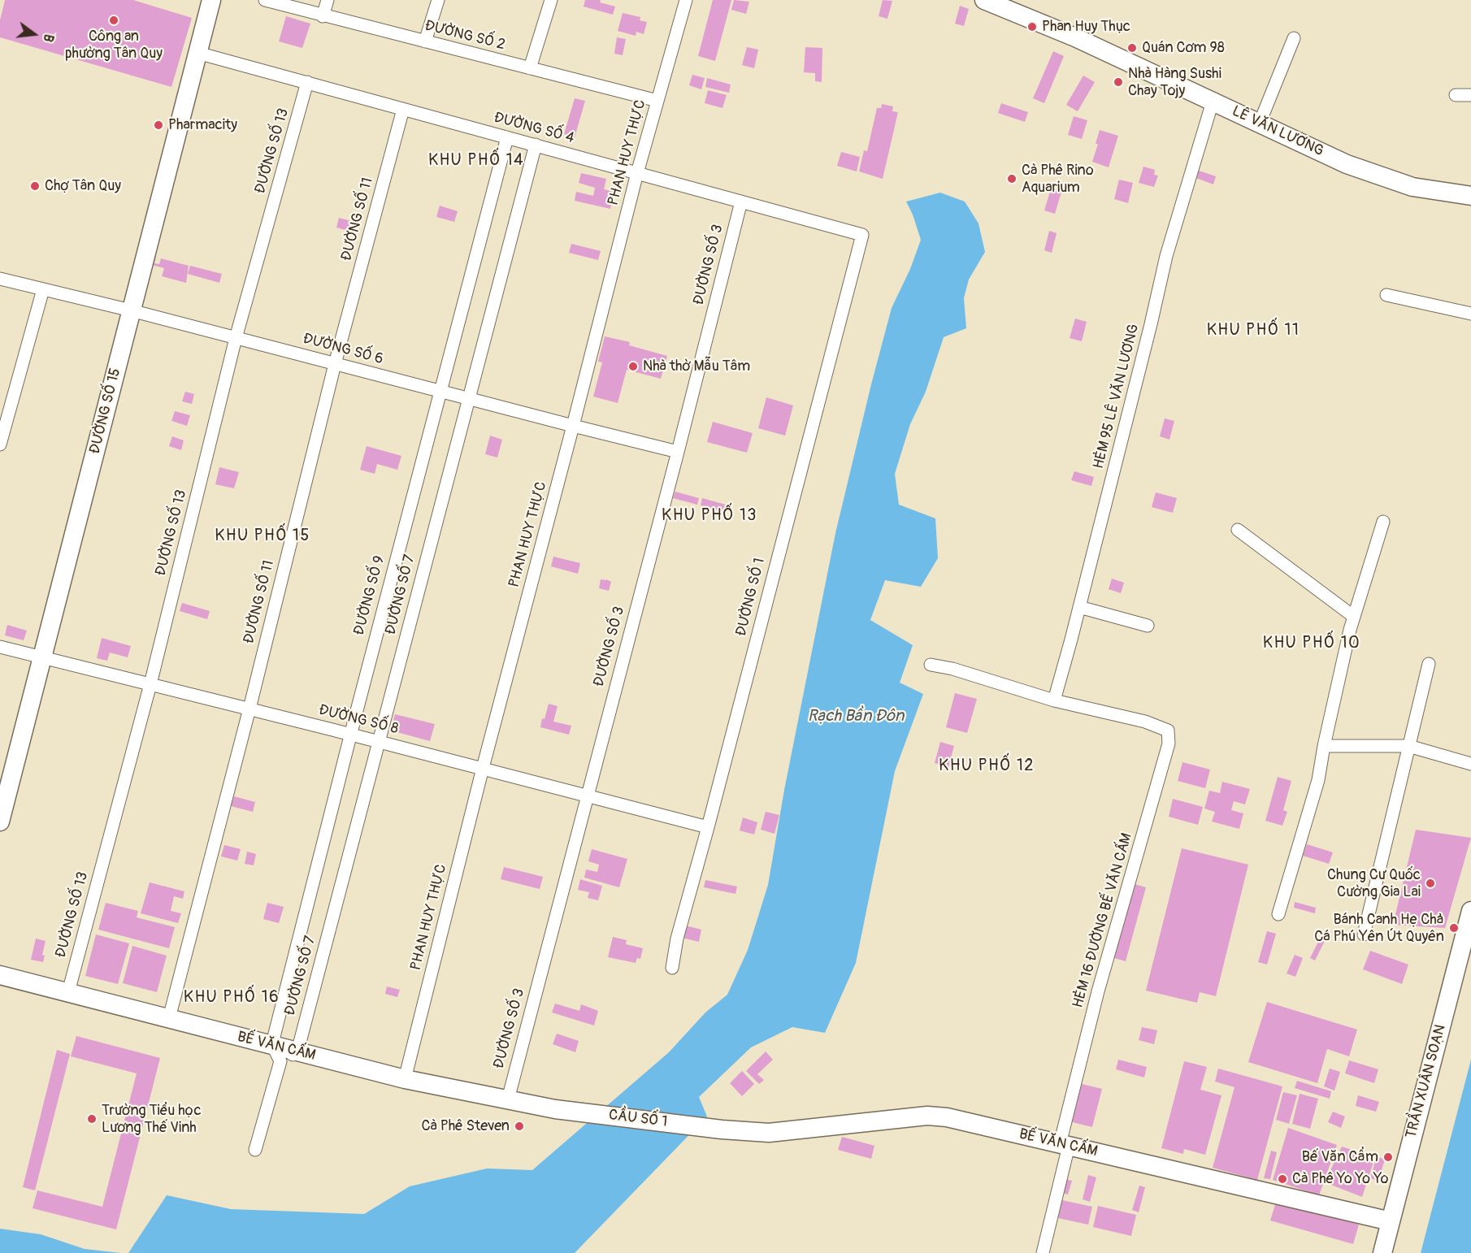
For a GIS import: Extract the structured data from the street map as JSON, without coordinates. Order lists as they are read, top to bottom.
{
  "streets": {
    "street": [
      "ĐƯỜNG SỐ 2",
      "ĐƯỜNG SỐ 4",
      "LÊ VĂN LƯƠNG",
      "ĐƯỜNG SỐ 13",
      "PHAN HUY THỰC",
      "ĐƯỜNG SỐ 11",
      "ĐƯỜNG SỐ 3",
      "ĐƯỜNG SỐ 6",
      "HẺM 95 LÊ VĂN LƯƠNG",
      "ĐƯỜNG SỐ 15",
      "ĐƯỜNG SỐ 7",
      "ĐƯỜNG SỐ 9",
      "ĐƯỜNG SỐ 1",
      "ĐƯỜNG SỐ 8",
      "HẺM 16 ĐƯỜNG BẾ VĂN CẤM",
      "BẾ VĂN CẤM",
      "TRẦN XUÂN SOẠN",
      "CẦU SỐ 1"
    ]
  },
  "crossings": [
    ["ĐƯỜNG SỐ 2", "PHAN HUY THỰC"],
    ["ĐƯỜNG SỐ 4", "ĐƯỜNG SỐ 13"],
    ["ĐƯỜNG SỐ 4", "PHAN HUY THỰC"],
    ["ĐƯỜNG SỐ 4", "ĐƯỜNG SỐ 11"],
    ["ĐƯỜNG SỐ 4", "ĐƯỜNG SỐ 3"],
    ["ĐƯỜNG SỐ 4", "ĐƯỜNG SỐ 15"],
    ["ĐƯỜNG SỐ 4", "ĐƯỜNG SỐ 7"],
    ["ĐƯỜNG SỐ 4", "ĐƯỜNG SỐ 9"],
    ["ĐƯỜNG SỐ 4", "ĐƯỜNG SỐ 1"],
    ["LÊ VĂN LƯƠNG", "HẺM 95 LÊ VĂN LƯƠNG"],
    ["ĐƯỜNG SỐ 13", "ĐƯỜNG SỐ 6"],
    ["ĐƯỜNG SỐ 13", "ĐƯỜNG SỐ 8"],
    ["ĐƯỜNG SỐ 13", "BẾ VĂN CẤM"],
    ["PHAN HUY THỰC", "ĐƯỜNG SỐ 6"],
    ["PHAN HUY THỰC", "ĐƯỜNG SỐ 8"],
    ["PHAN HUY THỰC", "BẾ VĂN CẤM"],
    ["ĐƯỜNG SỐ 11", "ĐƯỜNG SỐ 6"],
    ["ĐƯỜNG SỐ 11", "ĐƯỜNG SỐ 8"],
    ["ĐƯỜNG SỐ 11", "BẾ VĂN CẤM"],
    ["ĐƯỜNG SỐ 3", "ĐƯỜNG SỐ 6"],
    ["ĐƯỜNG SỐ 3", "ĐƯỜNG SỐ 8"],
    ["ĐƯỜNG SỐ 3", "BẾ VĂN CẤM"],
    ["ĐƯỜNG SỐ 6", "ĐƯỜNG SỐ 15"],
    ["ĐƯỜNG SỐ 6", "ĐƯỜNG SỐ 7"],
    ["ĐƯỜNG SỐ 6", "ĐƯỜNG SỐ 9"],
    ["HẺM 95 LÊ VĂN LƯƠNG", "HẺM 16 ĐƯỜNG BẾ VĂN CẤM"],
    ["ĐƯỜNG SỐ 15", "ĐƯỜNG SỐ 8"],
    ["ĐƯỜNG SỐ 7", "ĐƯỜNG SỐ 8"],
    ["ĐƯỜNG SỐ 7", "BẾ VĂN CẤM"],
    ["ĐƯỜNG SỐ 9", "ĐƯỜNG SỐ 8"],
    ["ĐƯỜNG SỐ 9", "BẾ VĂN CẤM"],
    ["ĐƯỜNG SỐ 1", "ĐƯỜNG SỐ 8"],
    ["HẺM 16 ĐƯỜNG BẾ VĂN CẤM", "BẾ VĂN CẤM"],
    ["BẾ VĂN CẤM", "TRẦN XUÂN SOẠN"],
    ["BẾ VĂN CẤM", "CẦU SỐ 1"]
  ],
  "districts": [
    "KHU PHỐ 14",
    "KHU PHỐ 11",
    "KHU PHỐ 13",
    "KHU PHỐ 15",
    "KHU PHỐ 10",
    "KHU PHỐ 12",
    "KHU PHỐ 16"
  ],
  "water": ["Rạch Bần Đôn"],
  "places": [
    "Công an phường Tân Quy",
    "Phan Huy Thục",
    "Quán Cơm 98",
    "Nhà Hàng Sushi Chay Tojy",
    "Pharmacity",
    "Cà Phê Rino Aquarium",
    "Chợ Tân Quy",
    "Nhà thờ Mẫu Tâm",
    "Chung Cư Quốc Cường Gia Lai",
    "Bánh Canh Hẹ Chả Cá Phú Yên Út Quyên",
    "Trường Tiểu học Lương Thế Vinh",
    "Cà Phê Steven",
    "Bế Văn Cẩm",
    "Cà Phê Yo Yo Yo"
  ],
  "north": "right"
}
